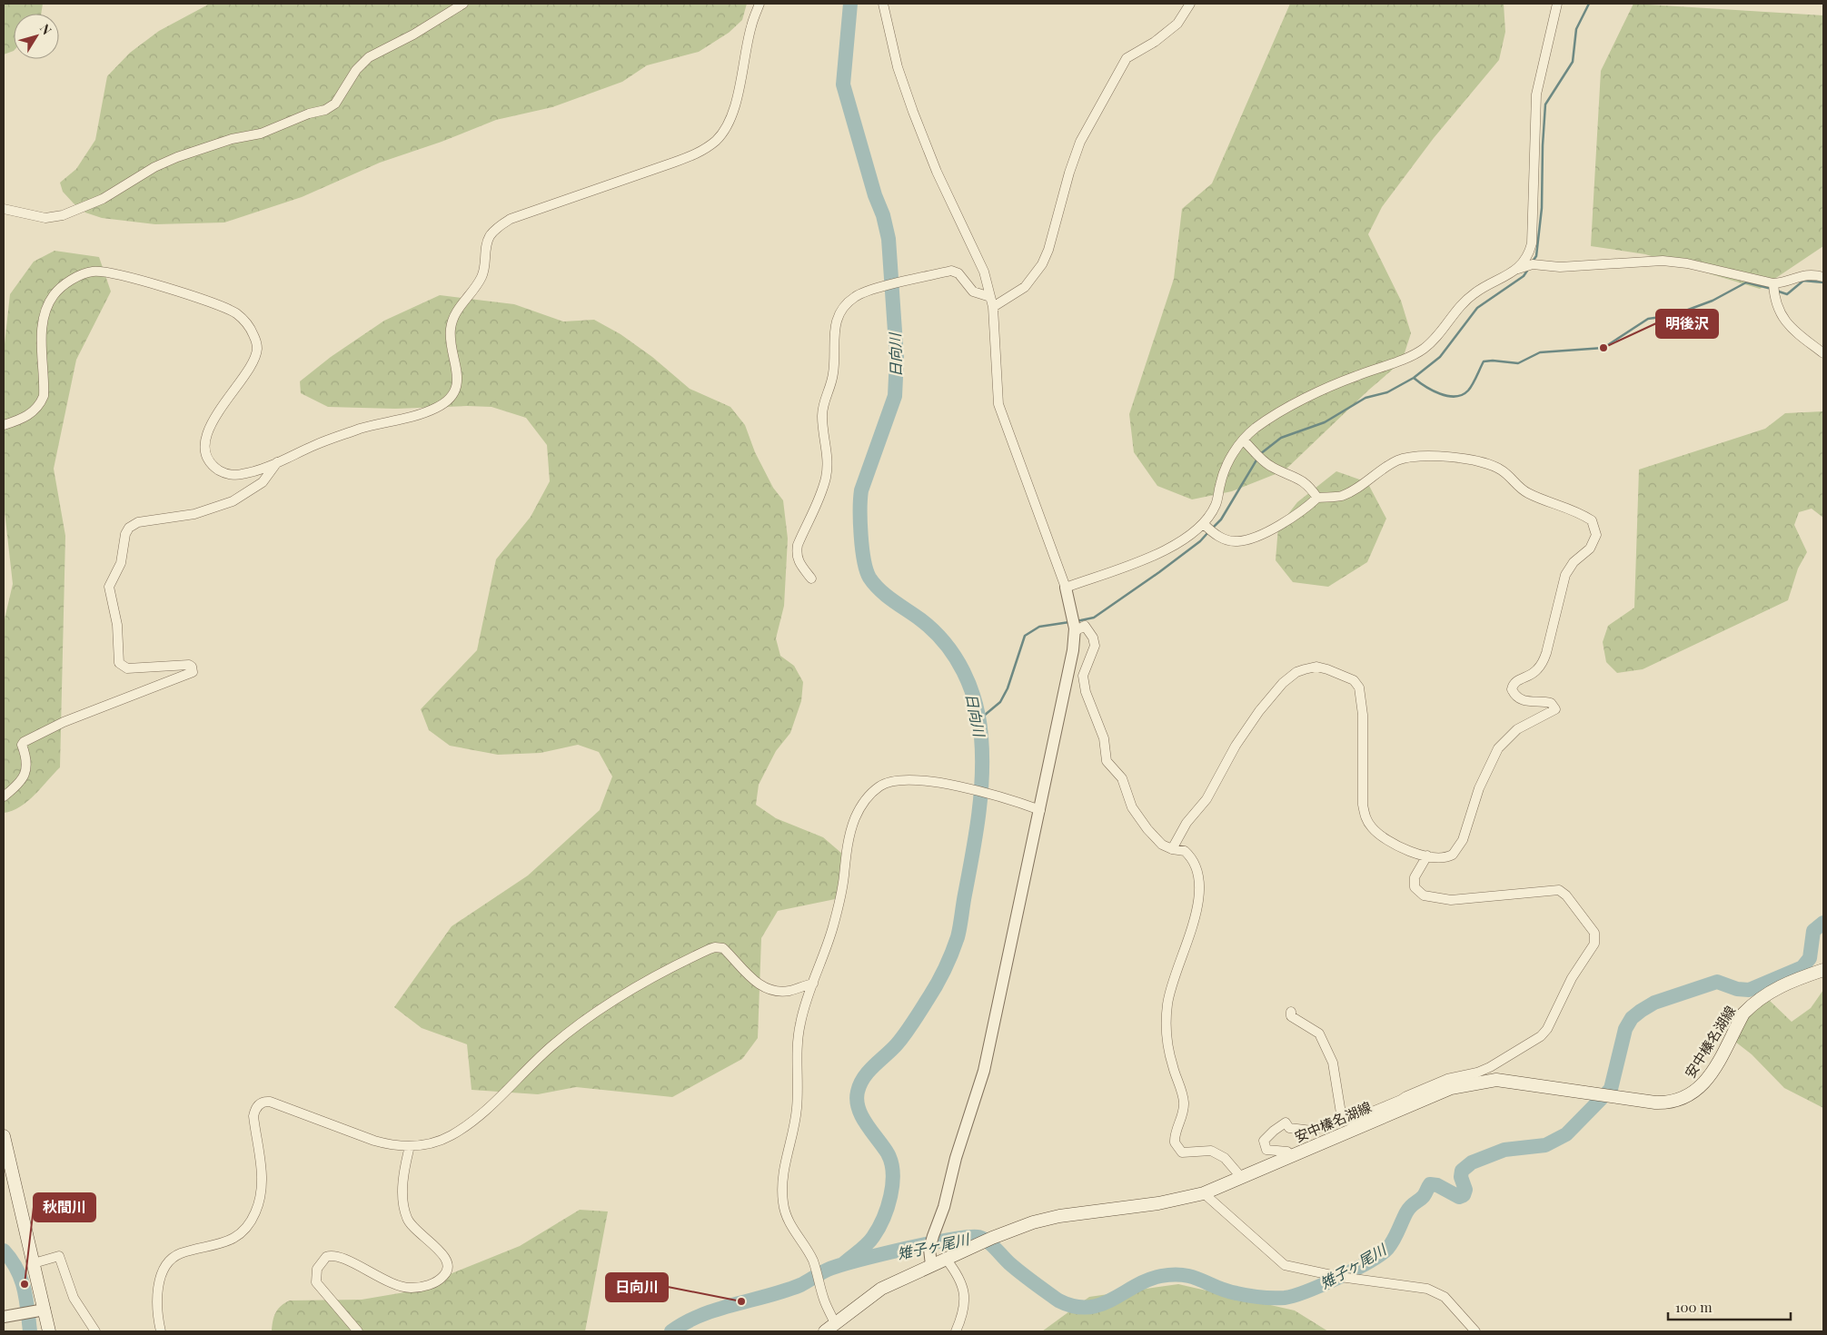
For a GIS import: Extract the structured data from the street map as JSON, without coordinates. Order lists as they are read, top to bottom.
{
  "streets": {
    "main road": ["安中榛名湖線"]
  },
  "water": ["日向川", "雉子ヶ尾川"],
  "places": ["明後沢", "秋間川", "日向川"],
  "scale_bar": "100 m",
  "north": "top right"
}
